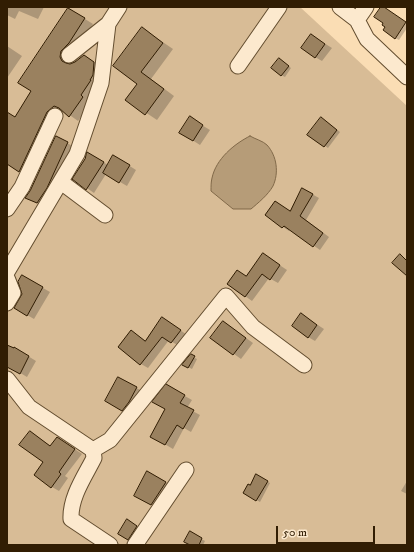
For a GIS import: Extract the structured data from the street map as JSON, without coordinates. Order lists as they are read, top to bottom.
{
  "scale_bar": "50 m"
}
